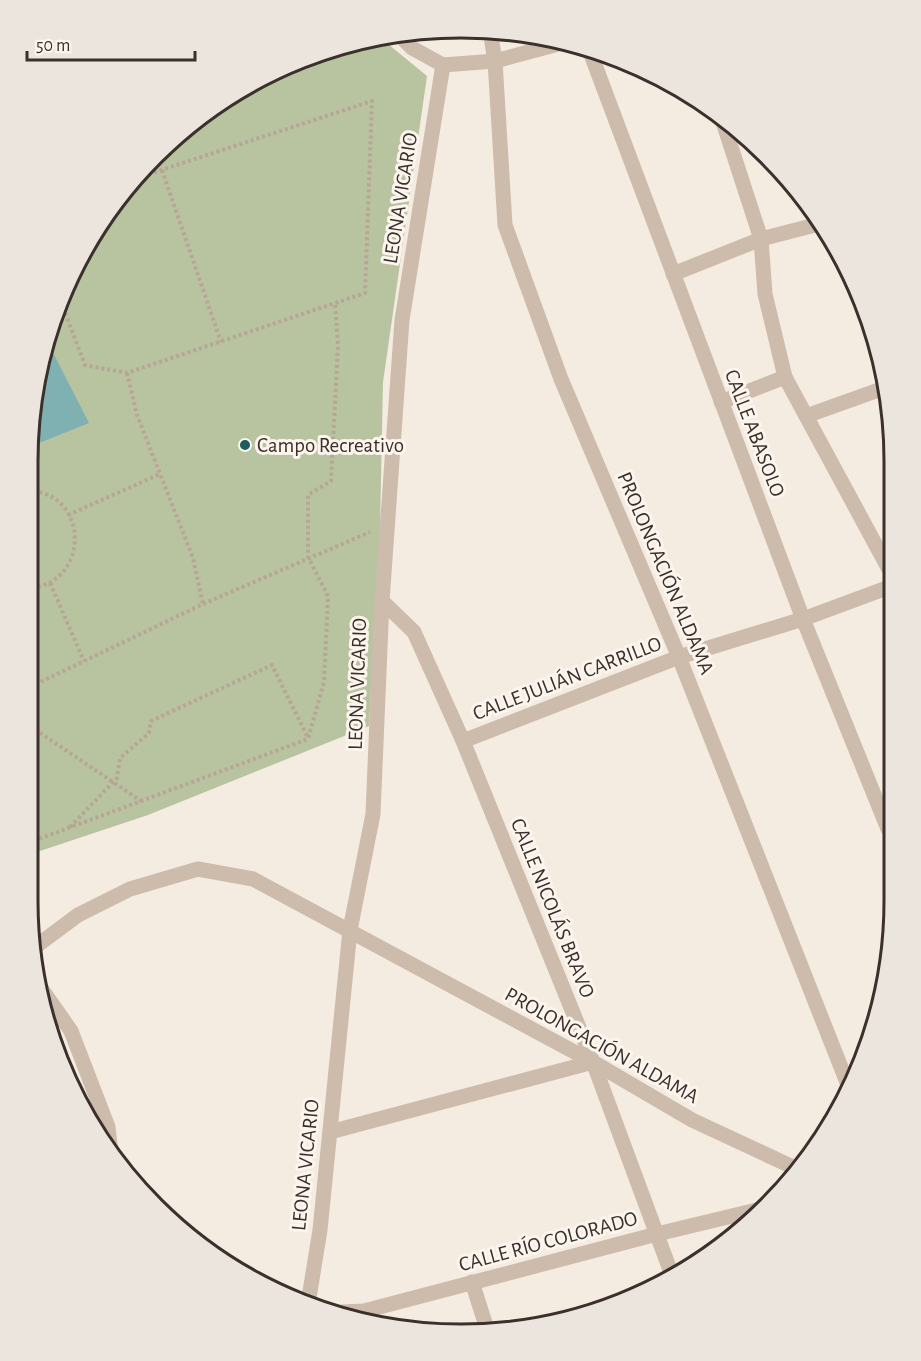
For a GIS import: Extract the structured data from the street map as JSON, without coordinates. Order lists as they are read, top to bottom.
{
  "streets": {
    "street": [
      "LEONA VICARIO",
      "CALLE ABASOLO",
      "PROLONGACIÓN ALDAMA",
      "CALLE JULIÁN CARRILLO",
      "CALLE NICOLÁS BRAVO",
      "CALLE RÍO COLORADO"
    ]
  },
  "crossings": [
    ["LEONA VICARIO", "PROLONGACIÓN ALDAMA"],
    ["LEONA VICARIO", "CALLE NICOLÁS BRAVO"],
    ["CALLE ABASOLO", "CALLE JULIÁN CARRILLO"],
    ["PROLONGACIÓN ALDAMA", "CALLE JULIÁN CARRILLO"],
    ["PROLONGACIÓN ALDAMA", "CALLE NICOLÁS BRAVO"],
    ["CALLE JULIÁN CARRILLO", "CALLE NICOLÁS BRAVO"],
    ["CALLE NICOLÁS BRAVO", "CALLE RÍO COLORADO"]
  ],
  "places": ["Campo Recreativo"],
  "scale_bar": "50 m"
}
